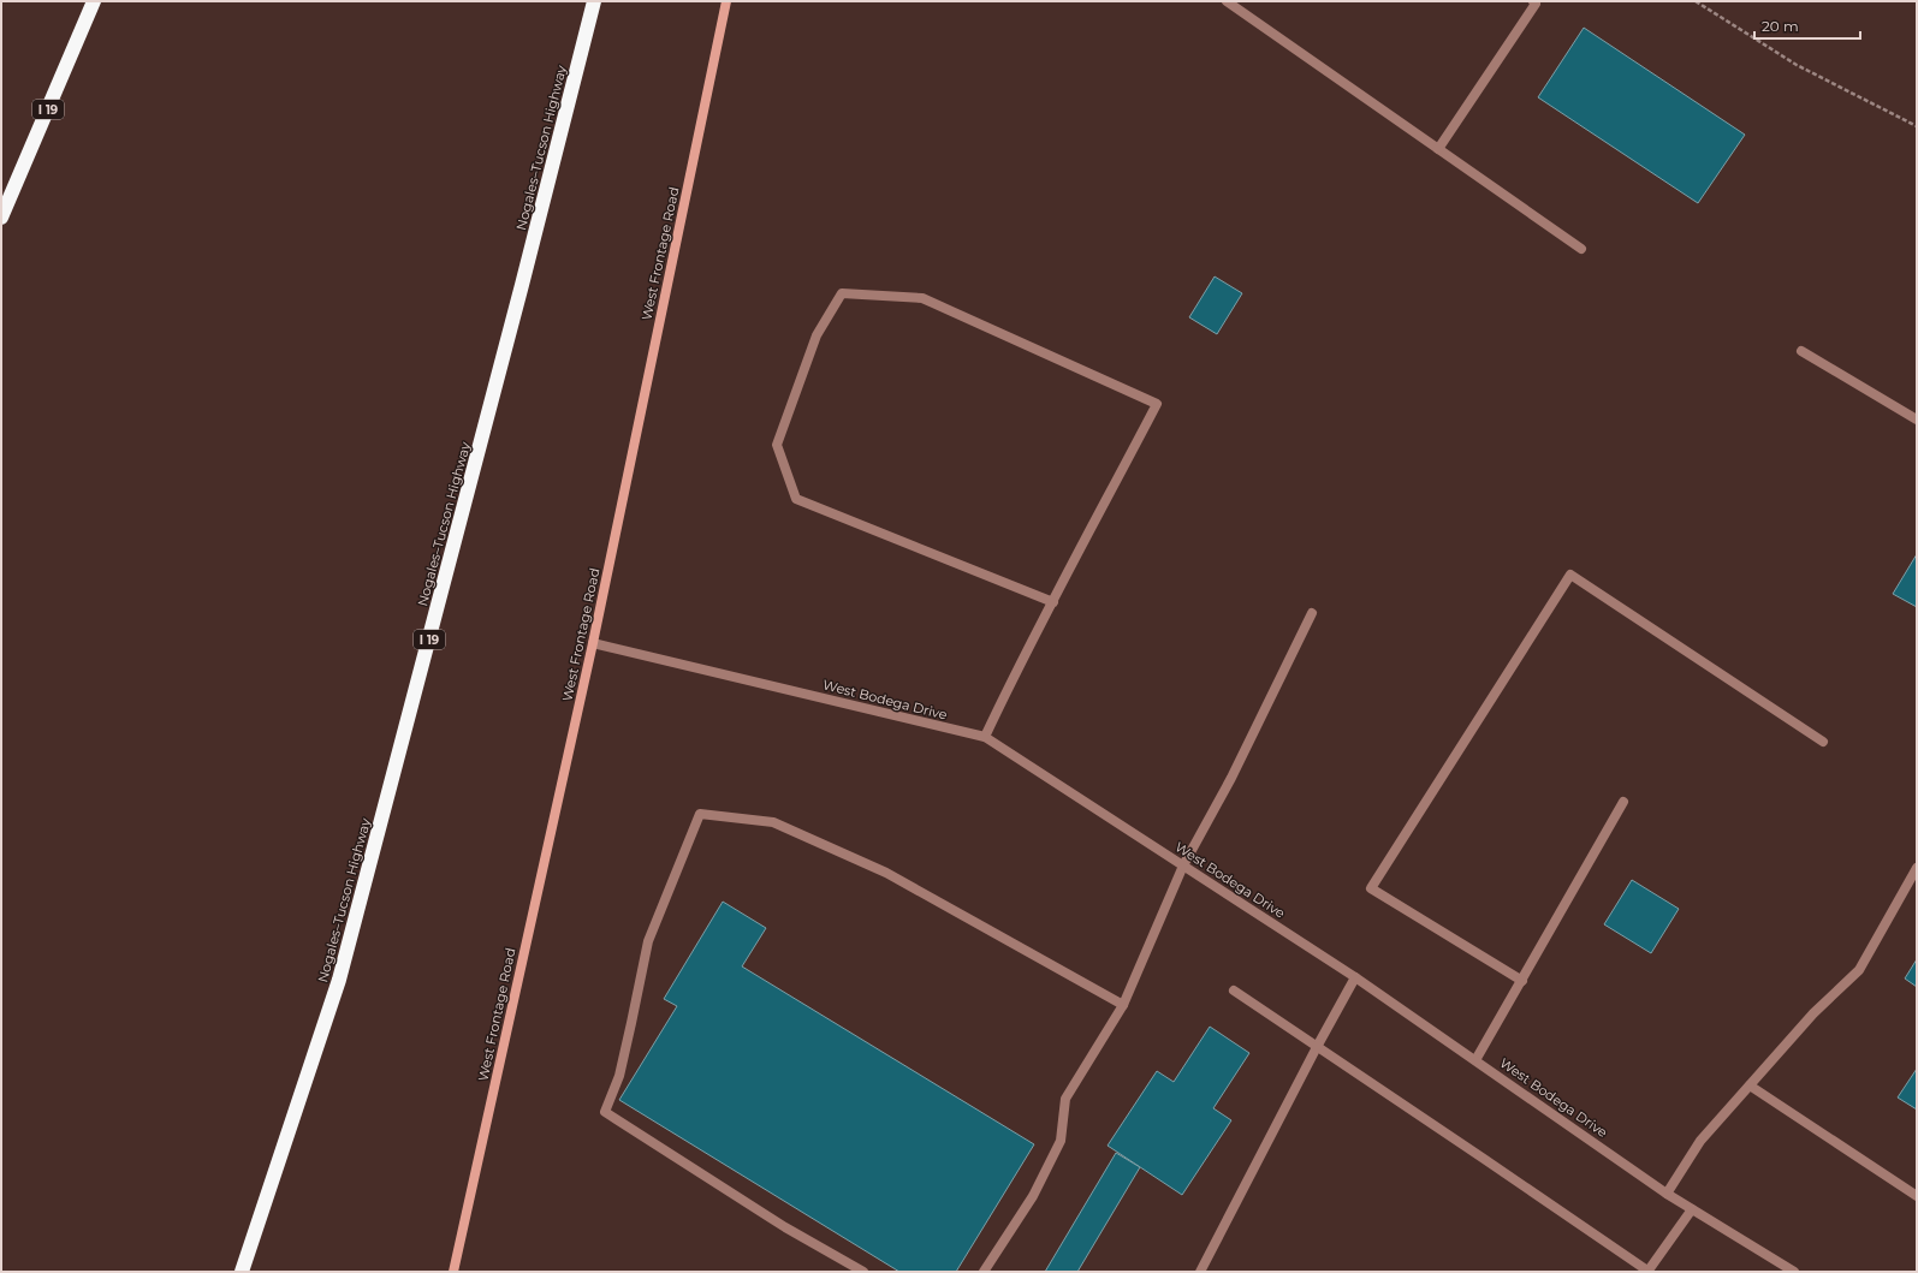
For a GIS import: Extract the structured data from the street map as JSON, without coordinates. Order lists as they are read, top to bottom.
{
  "streets": {
    "highway": ["I 19", "Nogales–Tucson Highway"],
    "street": ["West Frontage Road", "West Bodega Drive"]
  },
  "crossings": [
    ["West Frontage Road", "West Bodega Drive"]
  ],
  "scale_bar": "20 m"
}
